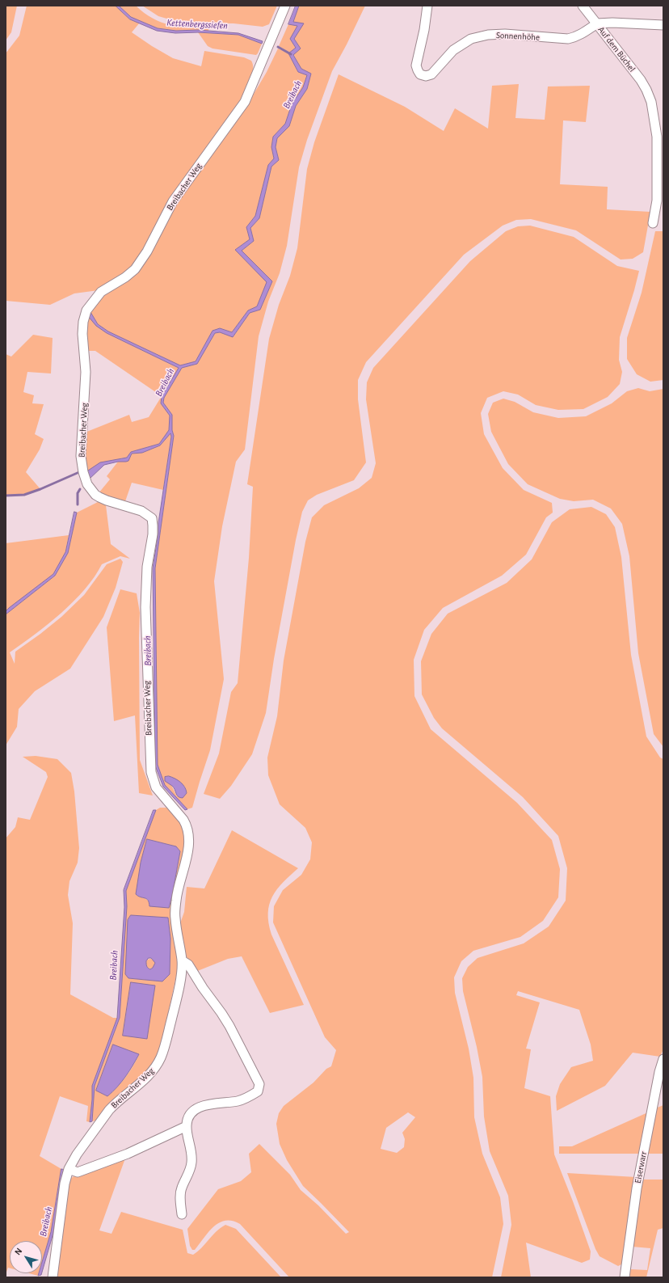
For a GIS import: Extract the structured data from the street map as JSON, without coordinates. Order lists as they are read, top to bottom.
{
  "streets": {
    "street": [
      "Sonnenhöhe",
      "Auf dem Büchel",
      "Breibacher Weg",
      "Eiserwarr"
    ]
  },
  "crossings": [
    ["Sonnenhöhe", "Auf dem Büchel"]
  ],
  "water": ["Kettenbergssiefen", "Breibach"],
  "north": "top left"
}
